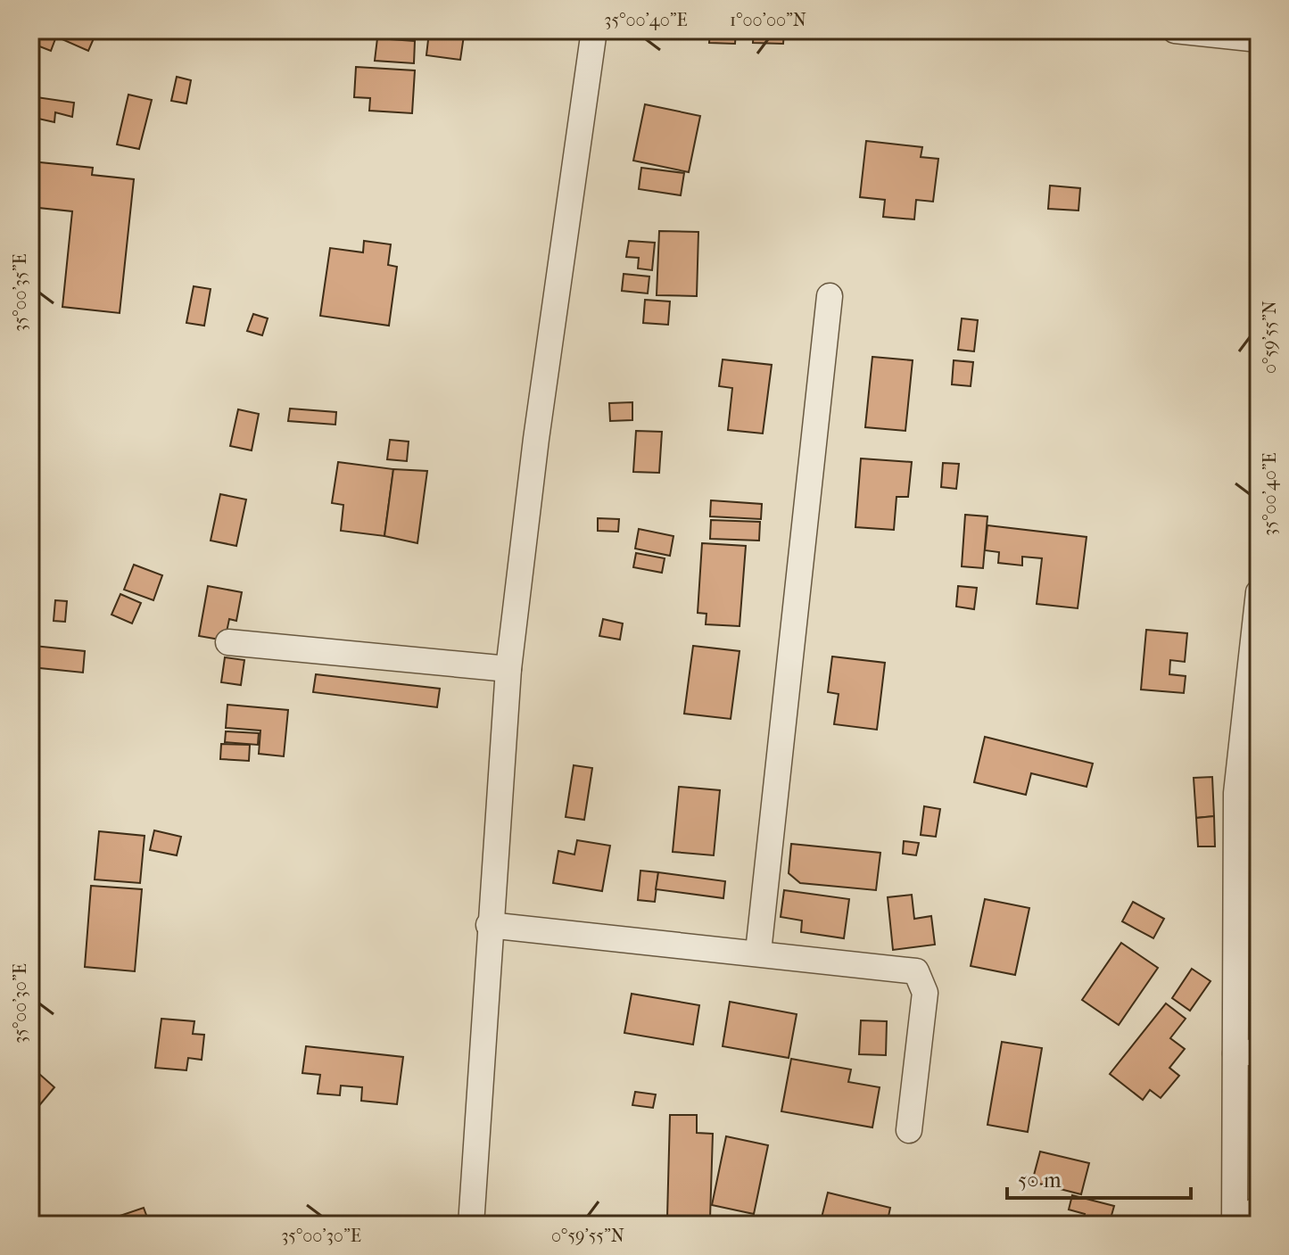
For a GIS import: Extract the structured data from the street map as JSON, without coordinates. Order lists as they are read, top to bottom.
{
  "scale_bar": "50 m",
  "coordinates": [
    "35°00'40\"E",
    "1°00'00\"N",
    "35°00'35\"E",
    "0°59'55\"N",
    "35°00'30\"E"
  ]
}
